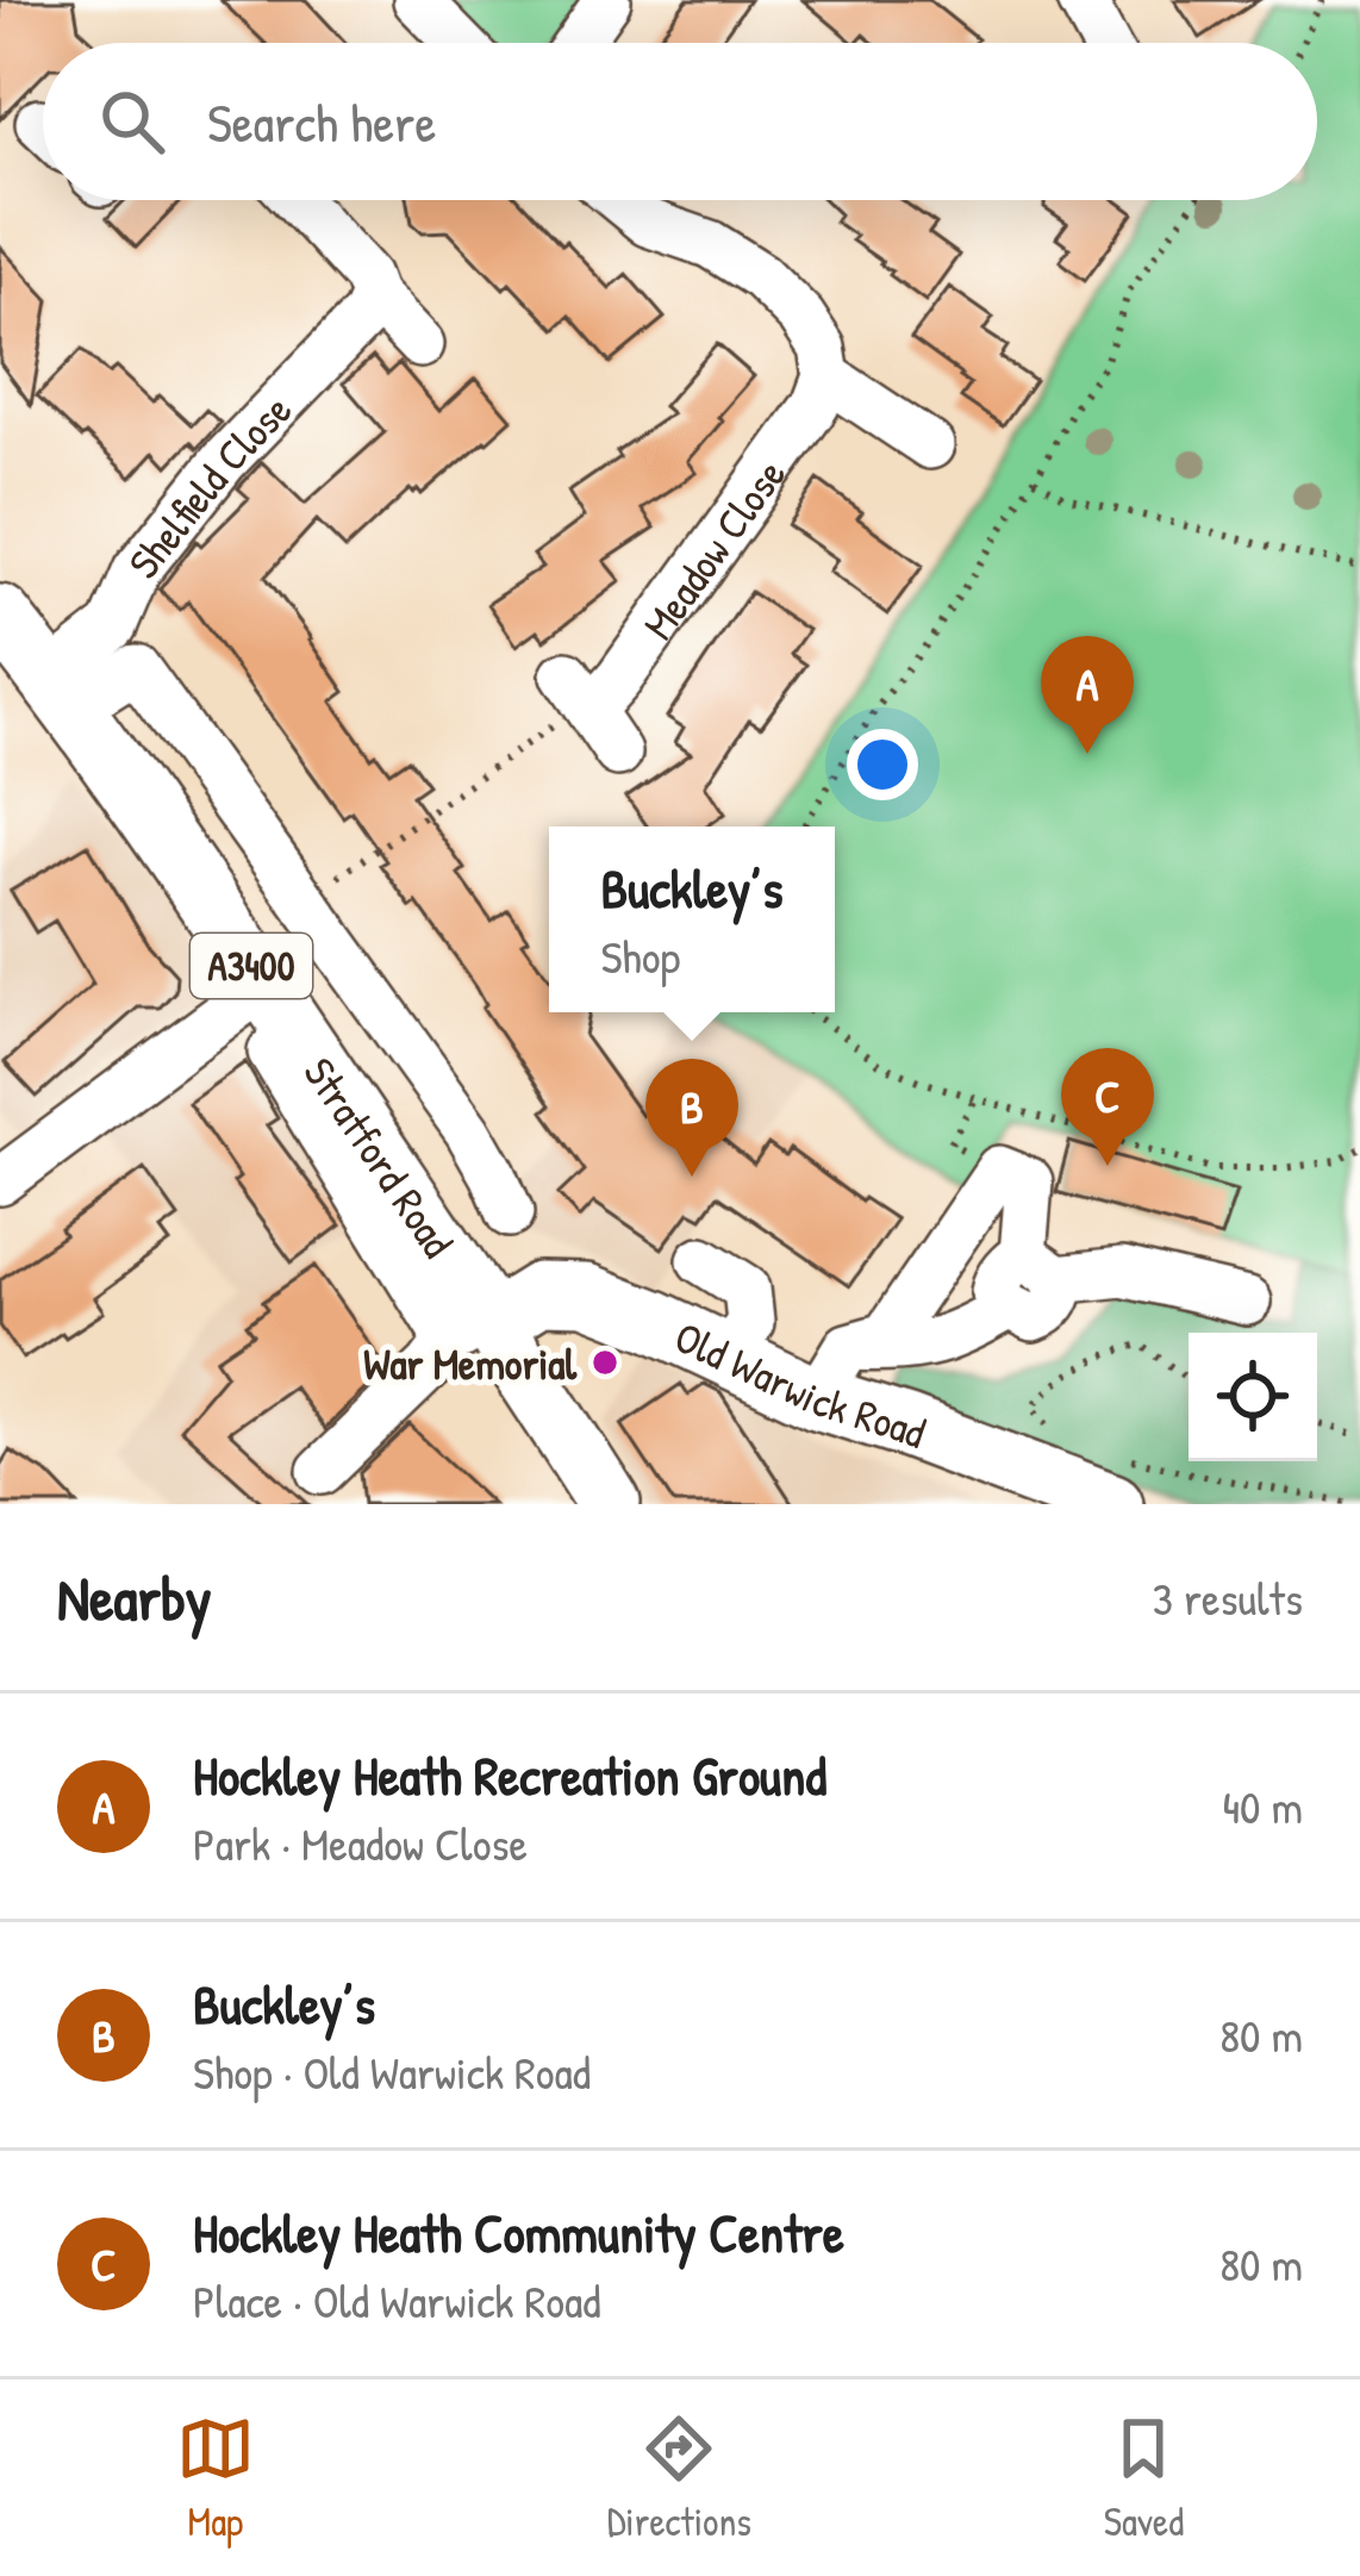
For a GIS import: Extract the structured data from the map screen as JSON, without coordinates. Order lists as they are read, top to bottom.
{
  "streets": {
    "main road": ["A3400", "Stratford Road", "Old Warwick Road"],
    "street": ["Shelfield Close", "Meadow Close"]
  },
  "crossings": [
    ["Shelfield Close", "Stratford Road"],
    ["A3400", "Stratford Road"],
    ["A3400", "Old Warwick Road"],
    ["Stratford Road", "Old Warwick Road"]
  ],
  "places": ["War Memorial"],
  "page": {
    "search": "Search here",
    "pins": ["A", "C", "B"],
    "popup": ["Buckley’s", "Shop"],
    "heading": ["Nearby", "3 results"],
    "list": [
      {
        "mark": "A",
        "name": "Hockley Heath Recreation Ground",
        "note": "Park · Meadow Close",
        "value": "40 m"
      },
      {
        "mark": "B",
        "name": "Buckley’s",
        "note": "Shop · Old Warwick Road",
        "value": "80 m"
      },
      {
        "mark": "C",
        "name": "Hockley Heath Community Centre",
        "note": "Place · Old Warwick Road",
        "value": "80 m"
      }
    ],
    "nav": ["Map", "Directions", "Saved"]
  }
}
